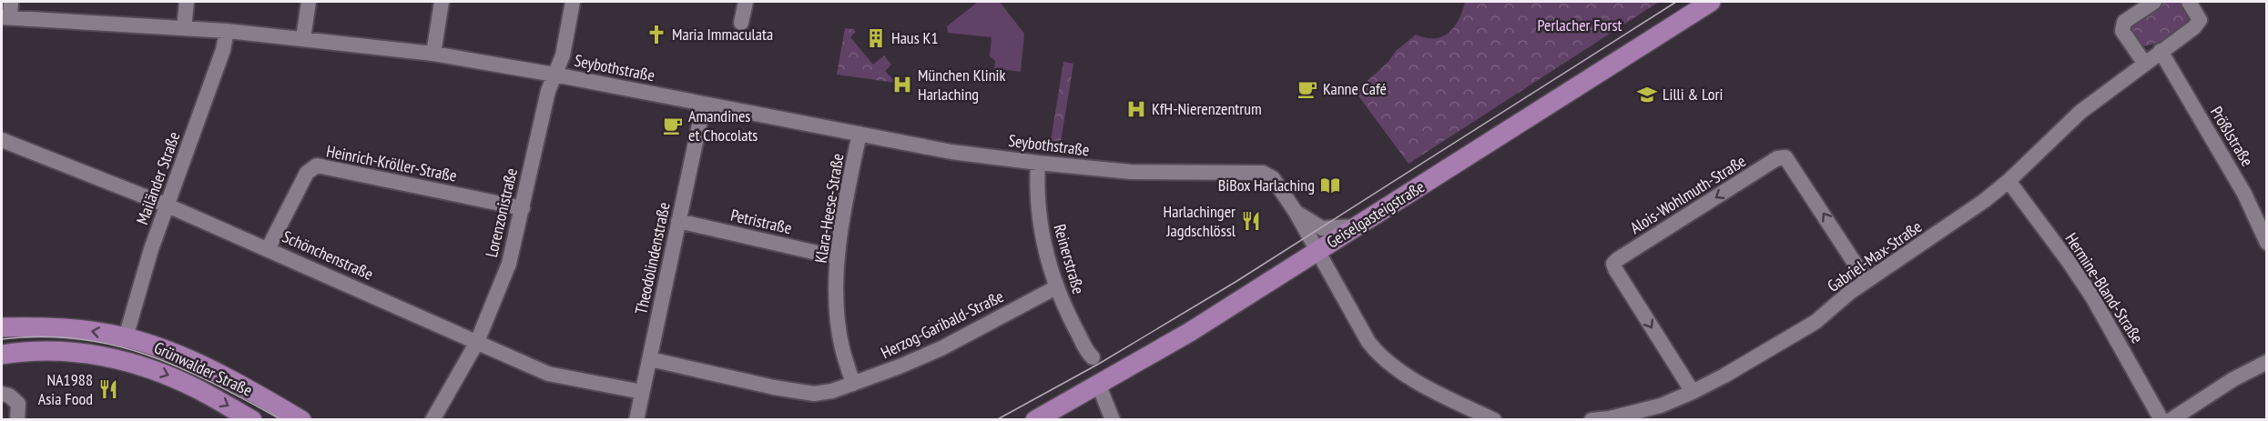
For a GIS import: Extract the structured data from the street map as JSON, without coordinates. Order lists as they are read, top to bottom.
{
  "streets": {
    "main road": ["Geiselgasteigstraße", "Grünwalder Straße"],
    "street": [
      "Seybothstraße",
      "Prößlstraße",
      "Heinrich-Kröller-Straße",
      "Mailänder Straße",
      "Alois-Wohlmuth-Straße",
      "Klara-Heese-Straße",
      "Lorenzonistraße",
      "Petristraße",
      "Schönchenstraße",
      "Gabriel-Max-Straße",
      "Theodolindenstraße",
      "Reinerstraße",
      "Hermine-Bland-Straße",
      "Herzog-Garibald-Straße"
    ]
  },
  "crossings": [
    ["Seybothstraße", "Mailänder Straße"],
    ["Seybothstraße", "Klara-Heese-Straße"],
    ["Seybothstraße", "Lorenzonistraße"],
    ["Seybothstraße", "Geiselgasteigstraße"],
    ["Seybothstraße", "Theodolindenstraße"],
    ["Seybothstraße", "Reinerstraße"],
    ["Prößlstraße", "Gabriel-Max-Straße"],
    ["Heinrich-Kröller-Straße", "Lorenzonistraße"],
    ["Heinrich-Kröller-Straße", "Schönchenstraße"],
    ["Mailänder Straße", "Schönchenstraße"],
    ["Mailänder Straße", "Grünwalder Straße"],
    ["Alois-Wohlmuth-Straße", "Gabriel-Max-Straße"],
    ["Klara-Heese-Straße", "Petristraße"],
    ["Klara-Heese-Straße", "Herzog-Garibald-Straße"],
    ["Lorenzonistraße", "Schönchenstraße"],
    ["Petristraße", "Theodolindenstraße"],
    ["Schönchenstraße", "Theodolindenstraße"],
    ["Gabriel-Max-Straße", "Hermine-Bland-Straße"],
    ["Theodolindenstraße", "Herzog-Garibald-Straße"],
    ["Reinerstraße", "Herzog-Garibald-Straße"]
  ],
  "parks": ["Perlacher Forst"],
  "places": {
    "church": ["Maria Immaculata"],
    "building": ["Haus K1"],
    "hospital": ["München Klinik Harlaching", "KfH-Nierenzentrum"],
    "cafe": ["Kanne Café", "Amandines et Chocolats"],
    "school or university": ["Lilli & Lori"],
    "library": ["BiBox Harlaching"],
    "restaurant": ["Harlachinger Jagdschlössl", "NA1988 Asia Food"]
  }
}
